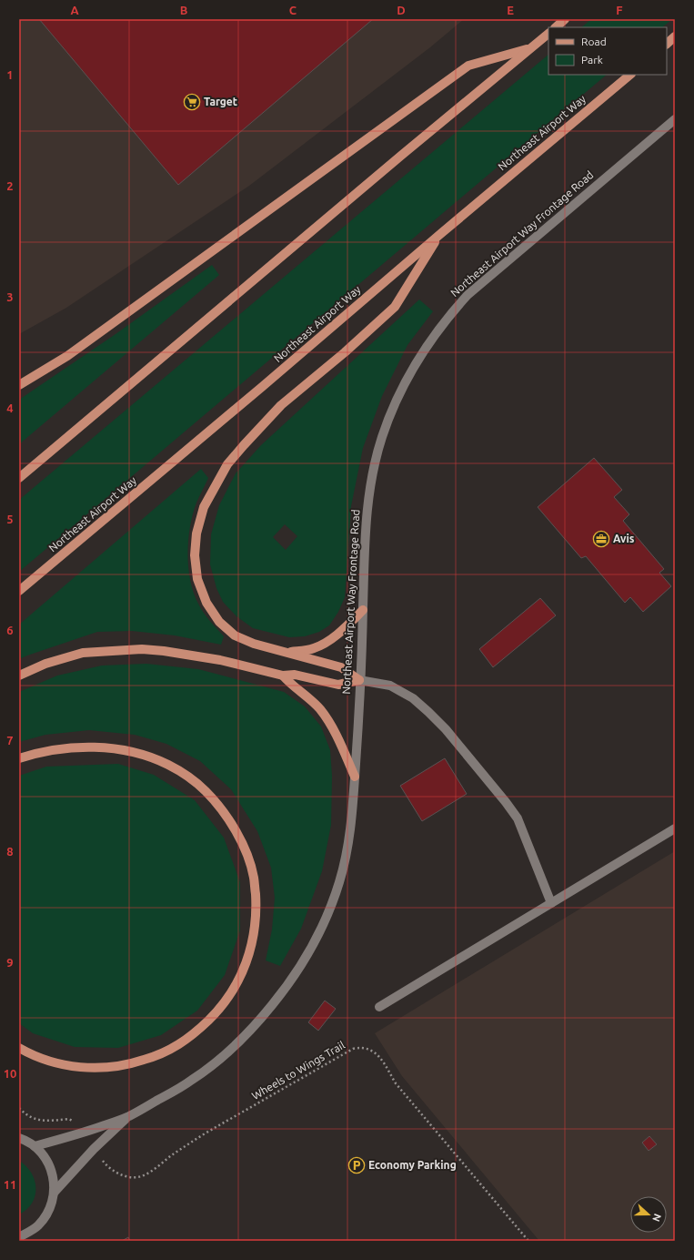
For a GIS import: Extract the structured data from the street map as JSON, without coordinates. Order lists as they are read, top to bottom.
{
  "streets": {
    "main road": ["Northeast Airport Way"],
    "street": ["Northeast Airport Way Frontage Road"],
    "path": ["Wheels to Wings Trail"]
  },
  "places": {
    "supermarket": ["Target"],
    "office": ["Avis"],
    "parking": ["Economy Parking"]
  },
  "legend": ["Road", "Park"],
  "north": "right",
  "grid": {
    "columns": [
      "A",
      "B",
      "C",
      "D",
      "E",
      "F"
    ],
    "rows": [
      "1",
      "2",
      "3",
      "4",
      "5",
      "6",
      "7",
      "8",
      "9",
      "10",
      "11"
    ]
  }
}
